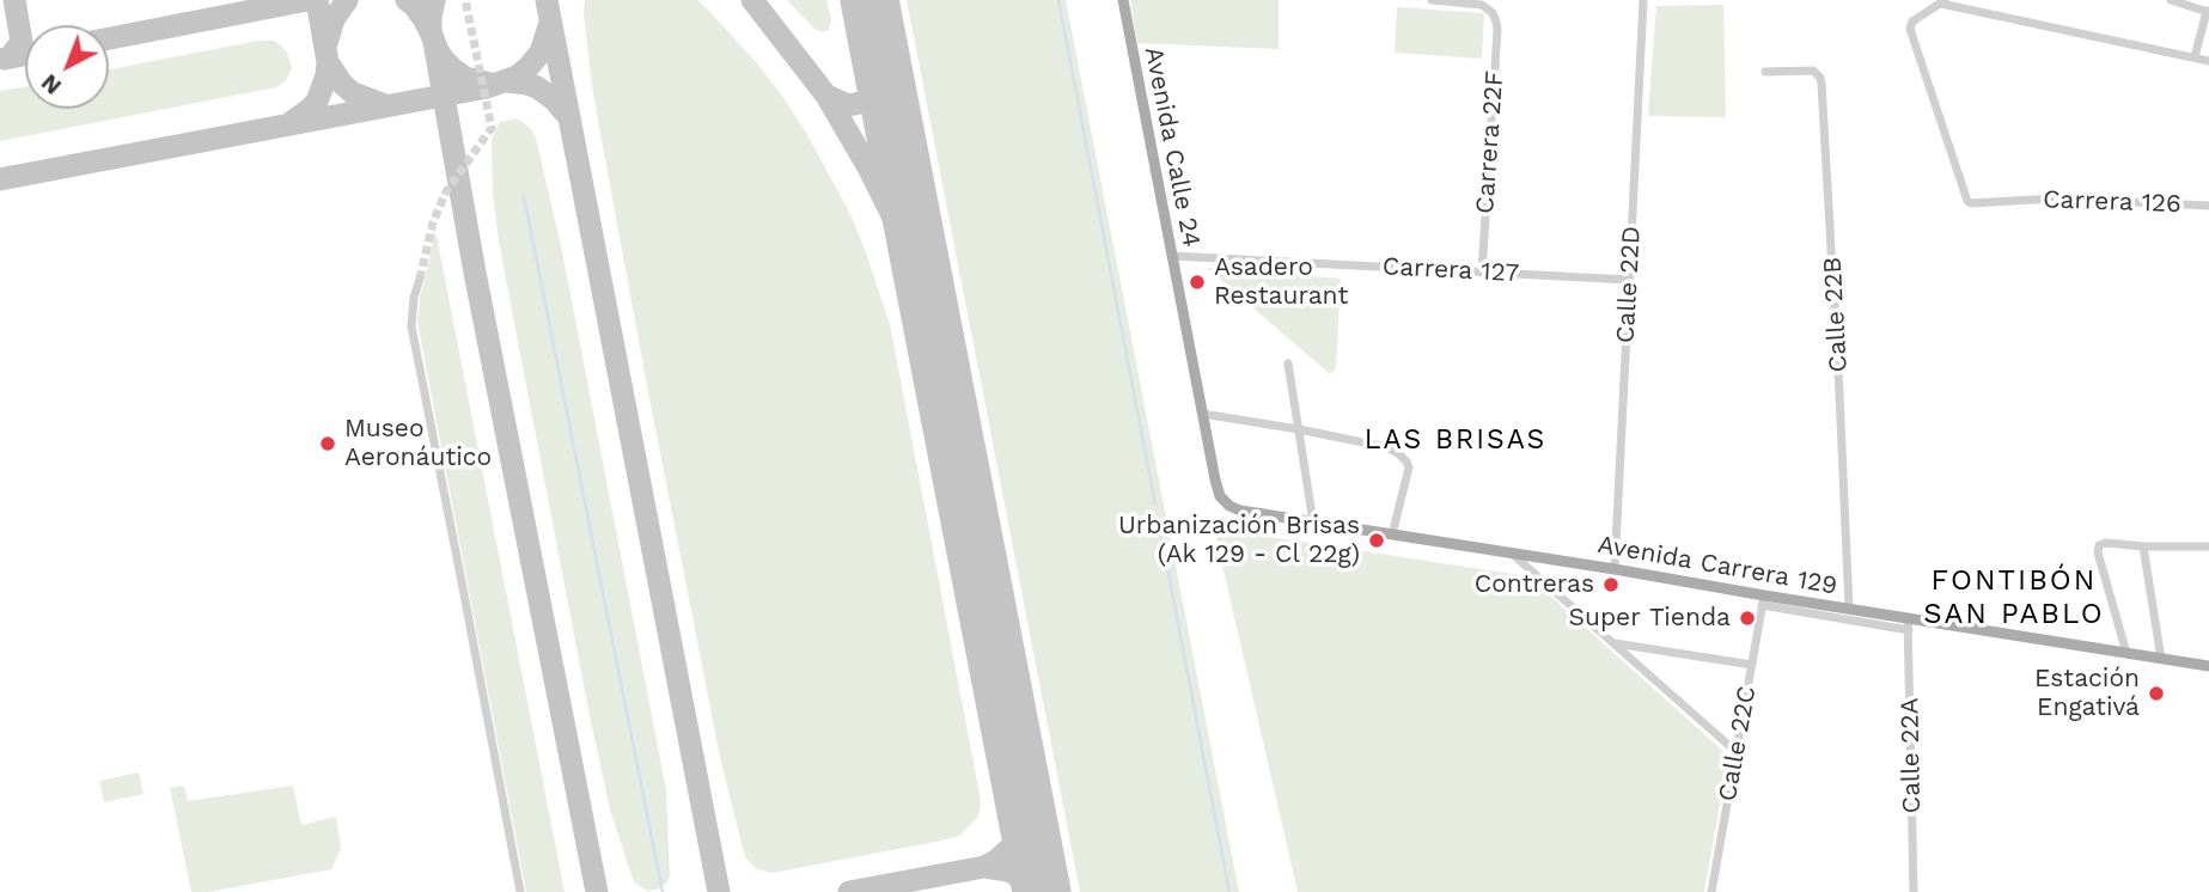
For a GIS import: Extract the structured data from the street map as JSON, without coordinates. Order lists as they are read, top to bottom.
{
  "streets": {
    "main road": ["Avenida Calle 24", "Avenida Carrera 129"],
    "street": [
      "Carrera 22F",
      "Carrera 126",
      "Carrera 127",
      "Calle 22D",
      "Calle 22B",
      "Calle 22C",
      "Calle 22A"
    ]
  },
  "crossings": [
    ["Carrera 22F", "Carrera 127"],
    ["Avenida Calle 24", "Carrera 127"],
    ["Avenida Calle 24", "Avenida Carrera 129"],
    ["Carrera 127", "Calle 22D"],
    ["Calle 22D", "Avenida Carrera 129"],
    ["Calle 22B", "Avenida Carrera 129"],
    ["Avenida Carrera 129", "Calle 22C"],
    ["Avenida Carrera 129", "Calle 22A"]
  ],
  "districts": ["LAS BRISAS", "FONTIBÓN SAN PABLO"],
  "places": [
    "Asadero Restaurant",
    "Museo Aeronáutico",
    "Urbanización Brisas (Ak 129 - Cl 22g)",
    "Contreras",
    "Super Tienda",
    "Estación Engativá"
  ],
  "north": "bottom left"
}
